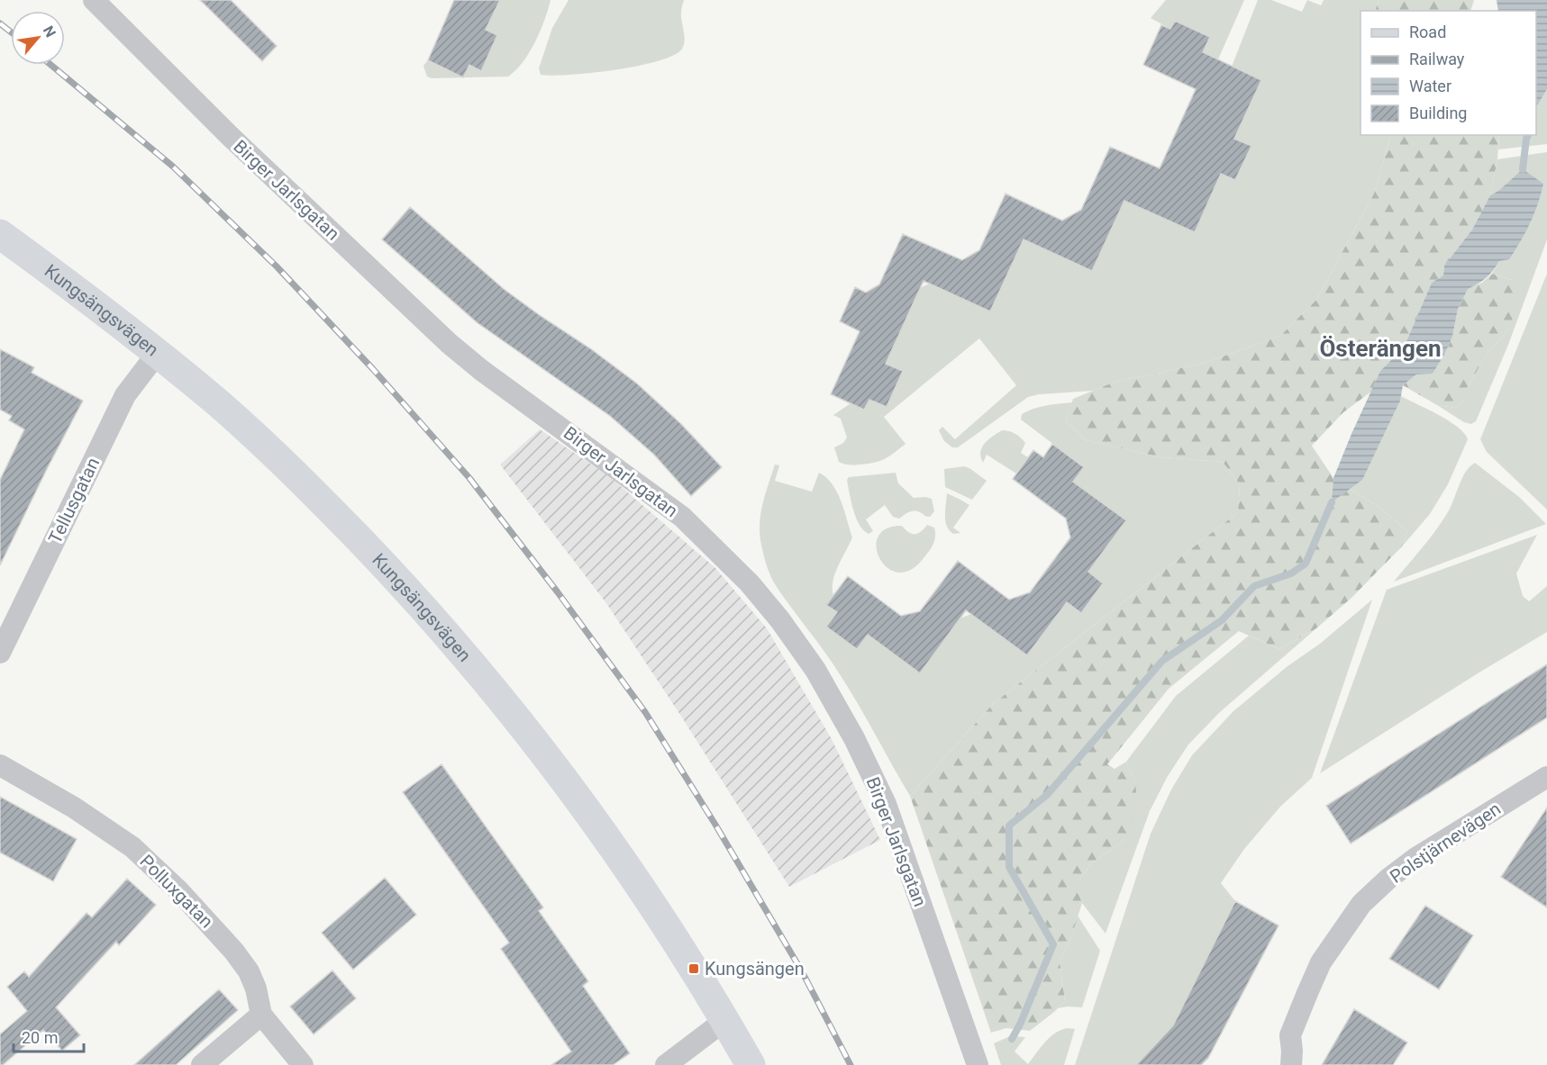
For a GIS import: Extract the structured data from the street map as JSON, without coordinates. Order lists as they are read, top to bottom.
{
  "streets": {
    "street": [
      "Birger Jarlsgatan",
      "Kungsängsvägen",
      "Tellusgatan",
      "Polstjärnevägen",
      "Polluxgatan"
    ]
  },
  "crossings": [
    ["Kungsängsvägen", "Tellusgatan"]
  ],
  "districts": ["Österängen"],
  "places": {
    "transit": ["Kungsängen"]
  },
  "legend": [
    "Road",
    "Railway",
    "Water",
    "Building"
  ],
  "scale_bar": "20 m",
  "north": "top right"
}
